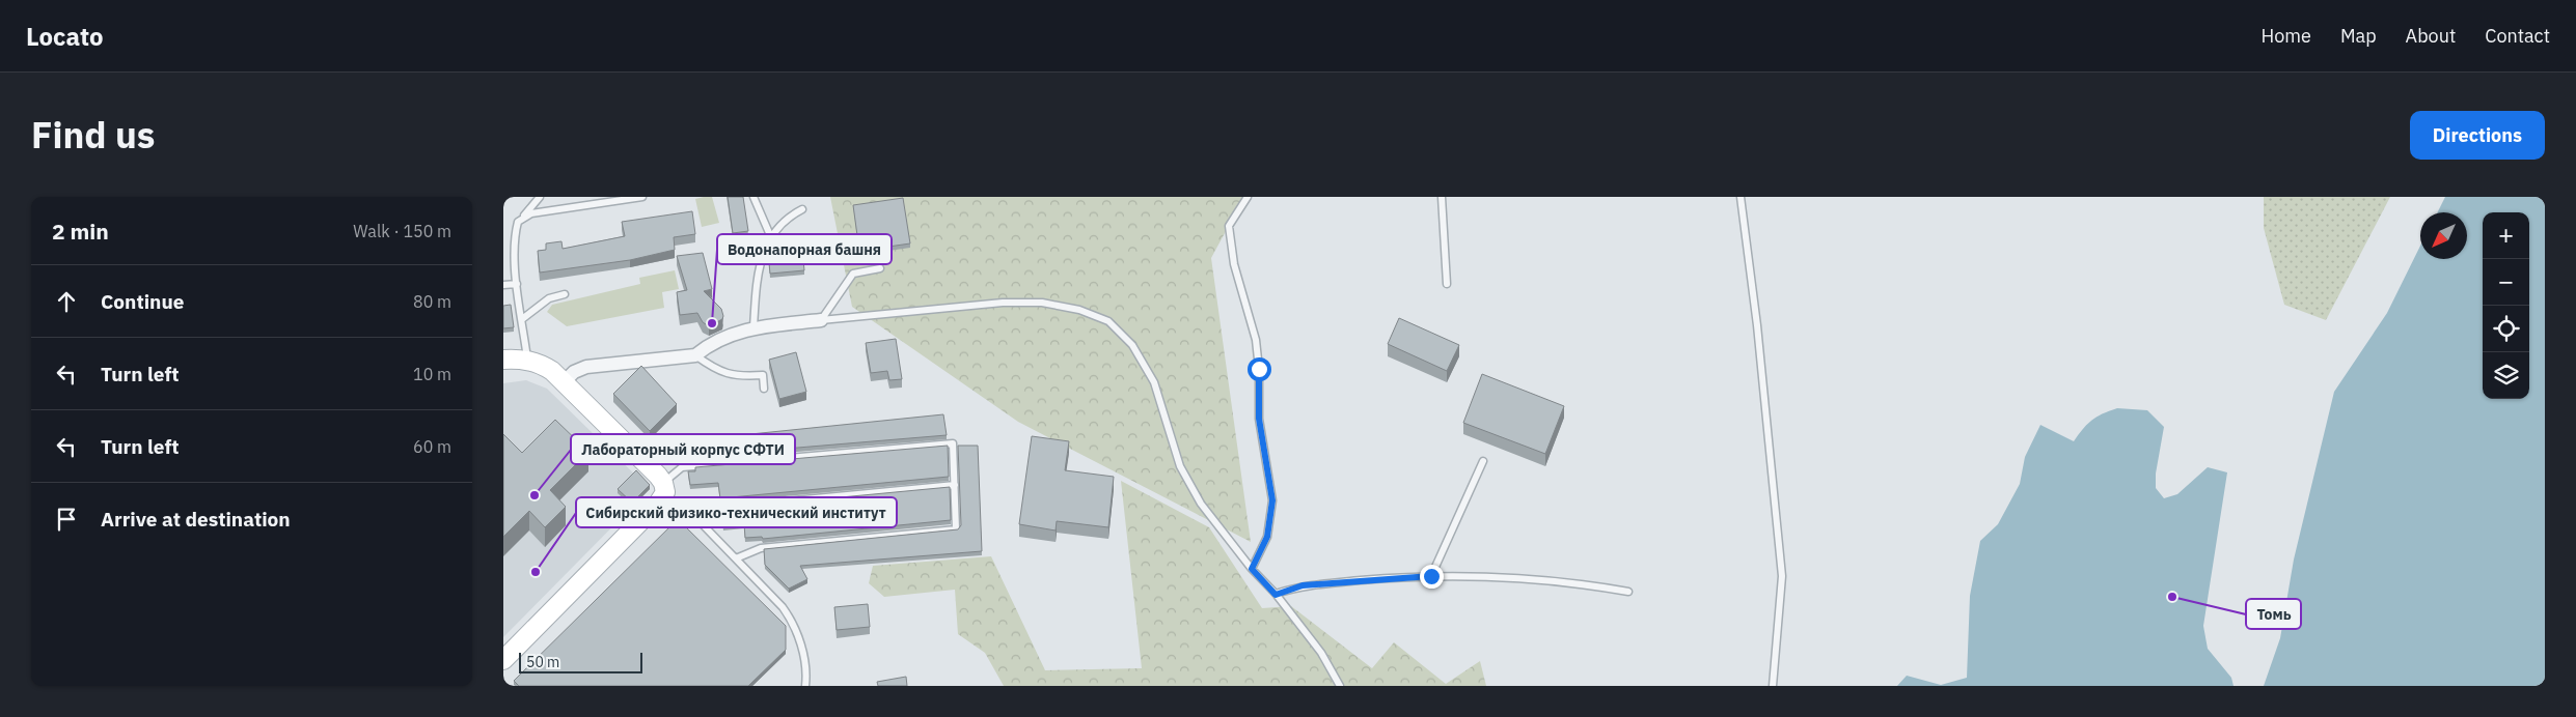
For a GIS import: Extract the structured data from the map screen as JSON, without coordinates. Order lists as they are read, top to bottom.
{
  "places": [
    "Водонапорная башня",
    "Лабораторный корпус СФТИ",
    "Сибирский физико-технический институт",
    "Томь"
  ],
  "scale_bar": "50 m",
  "north": "bottom left",
  "page": {
    "header": "Locato",
    "nav": [
      "Home",
      "Map",
      "About",
      "Contact"
    ],
    "title": "Find us",
    "buttons": "Directions",
    "heading": ["2 min", "Walk · 150 m"],
    "map_buttons": ["+", "−"],
    "list": [
      ["Continue", "80 m"],
      ["Turn left", "10 m"],
      ["Turn left", "60 m"],
      "Arrive at destination"
    ],
    "scale": "50 m"
  }
}
